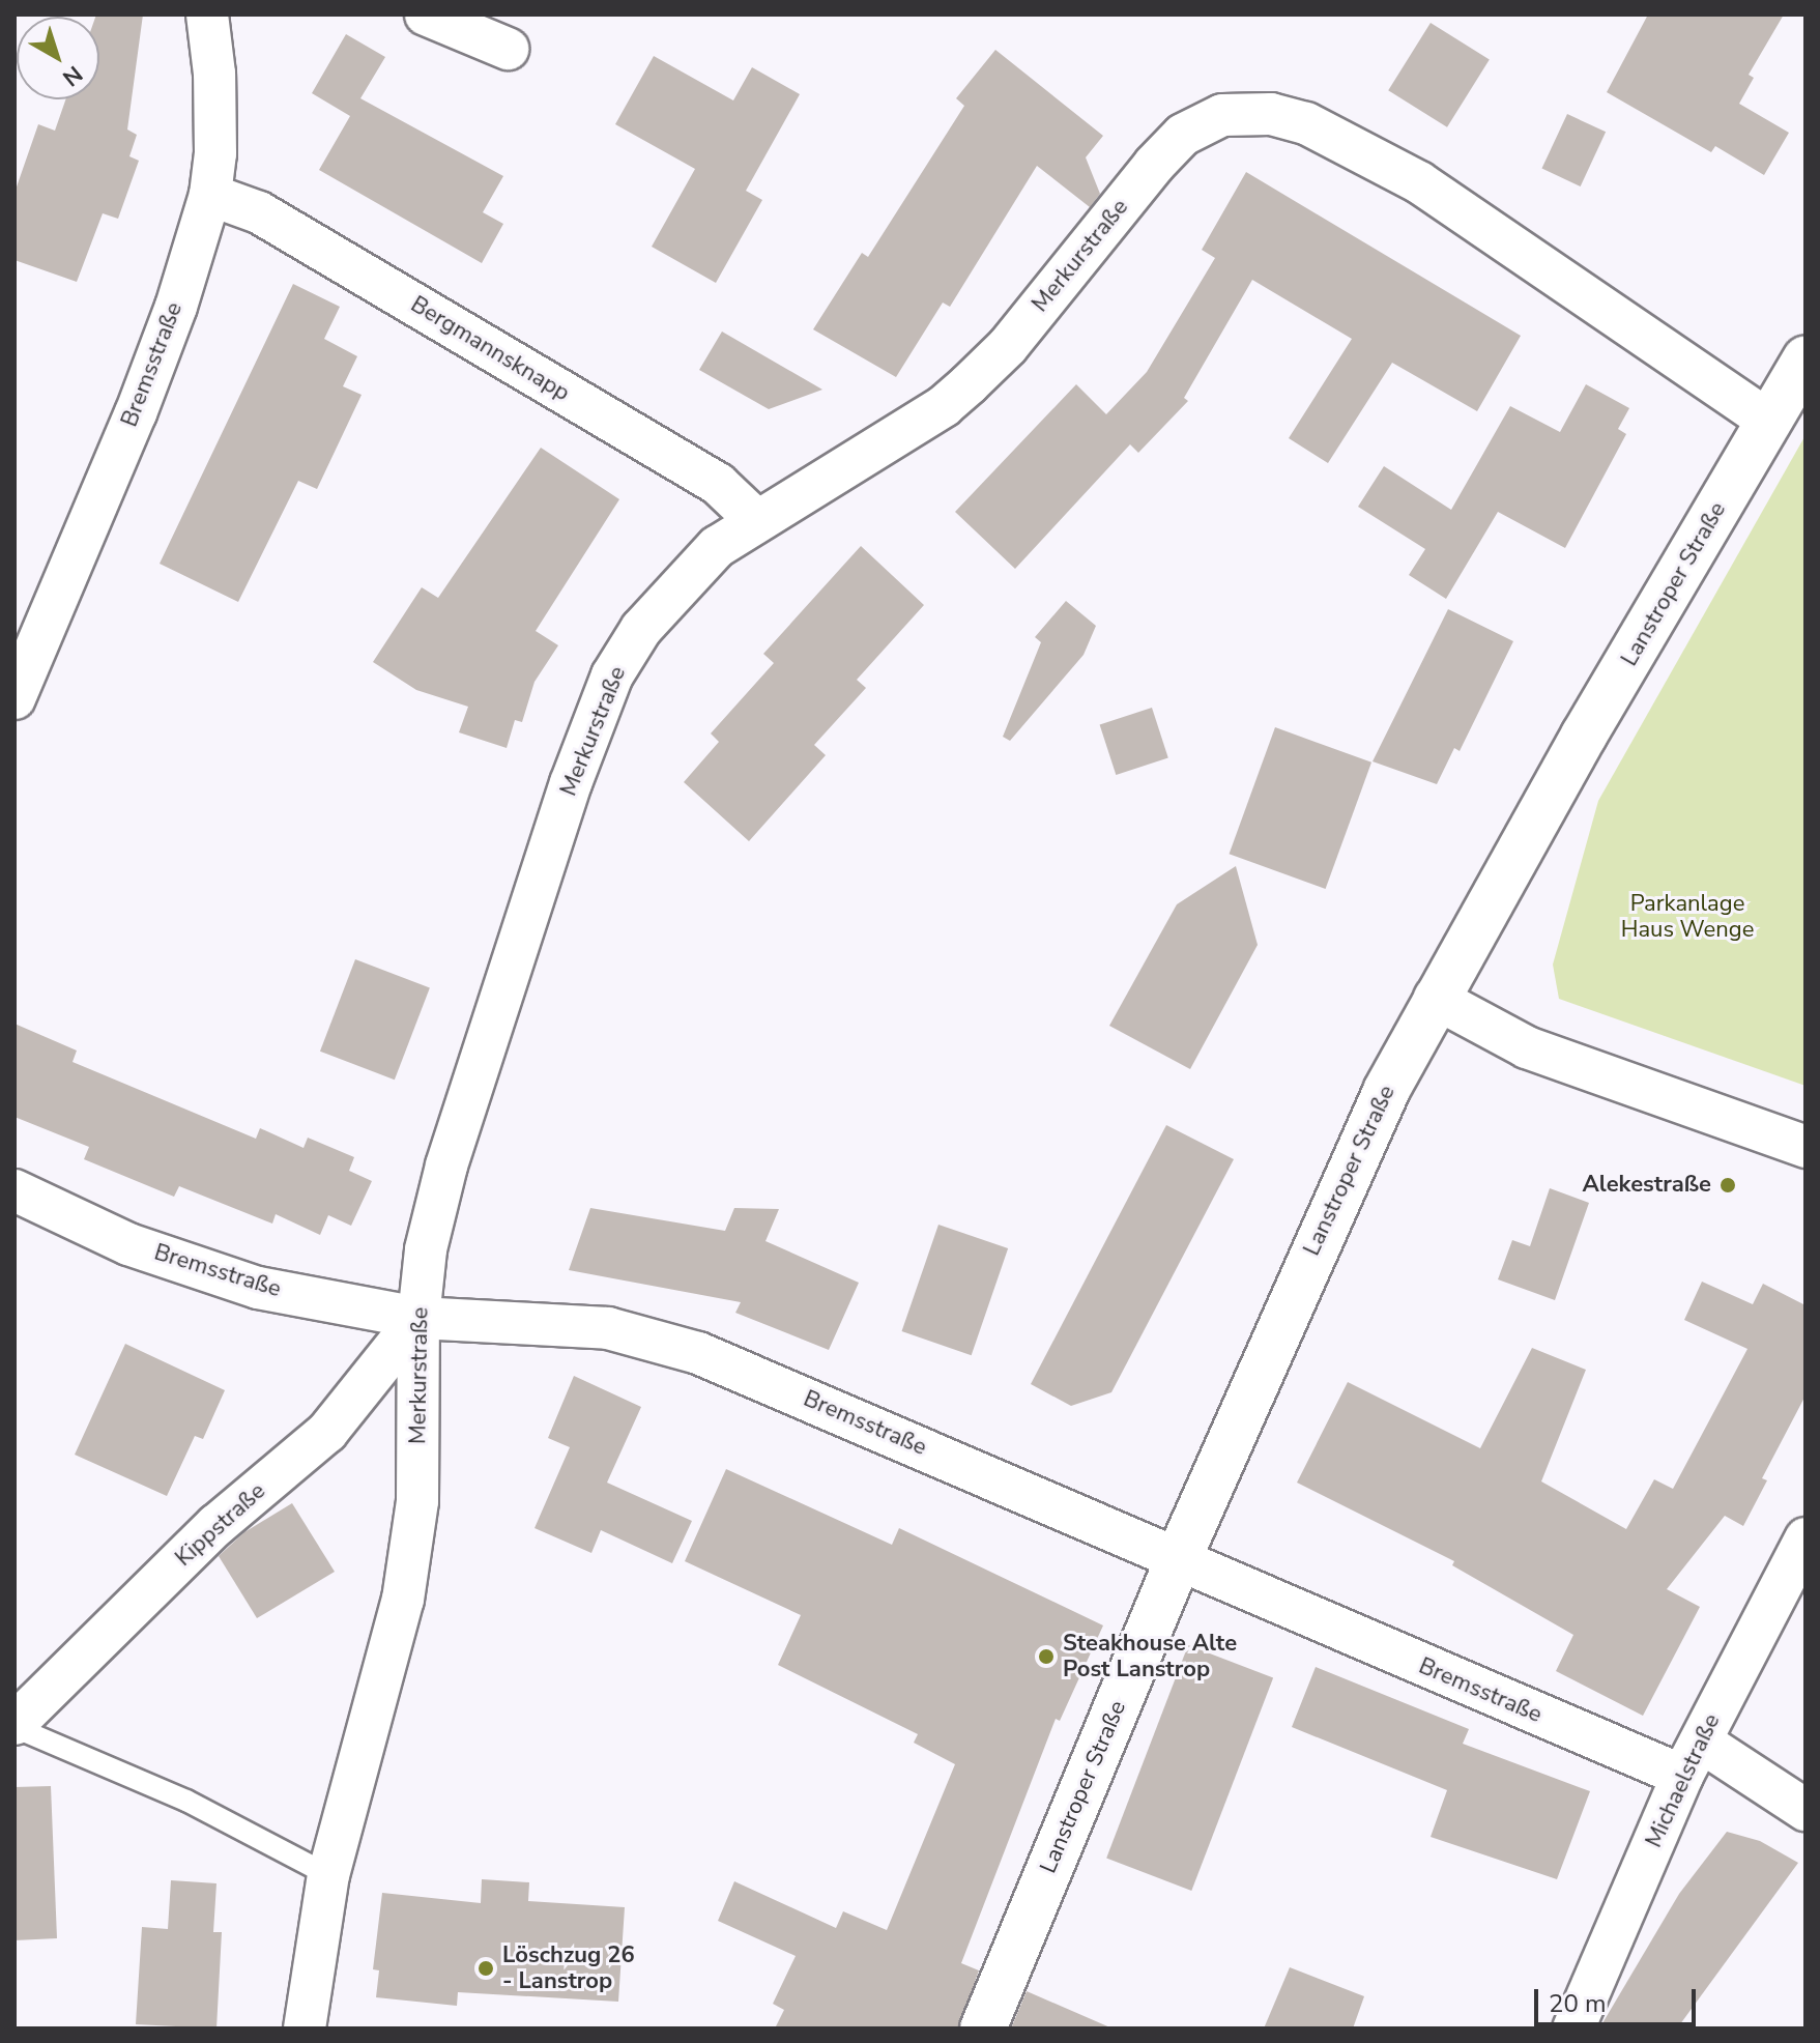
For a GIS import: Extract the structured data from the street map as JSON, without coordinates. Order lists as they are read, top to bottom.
{
  "streets": {
    "street": [
      "Merkurstraße",
      "Bergmannsknapp",
      "Bremsstraße",
      "Lanstroper Straße",
      "Kippstraße",
      "Michaelstraße"
    ]
  },
  "crossings": [
    ["Merkurstraße", "Bergmannsknapp"],
    ["Merkurstraße", "Bremsstraße"],
    ["Merkurstraße", "Lanstroper Straße"],
    ["Merkurstraße", "Kippstraße"],
    ["Bergmannsknapp", "Bremsstraße"],
    ["Bremsstraße", "Lanstroper Straße"],
    ["Bremsstraße", "Kippstraße"],
    ["Bremsstraße", "Michaelstraße"]
  ],
  "parks": ["Parkanlage Haus Wenge"],
  "places": ["Alekestraße", "Steakhouse Alte Post Lanstrop", "Löschzug 26 - Lanstrop"],
  "scale_bar": "20 m",
  "north": "bottom right"
}
